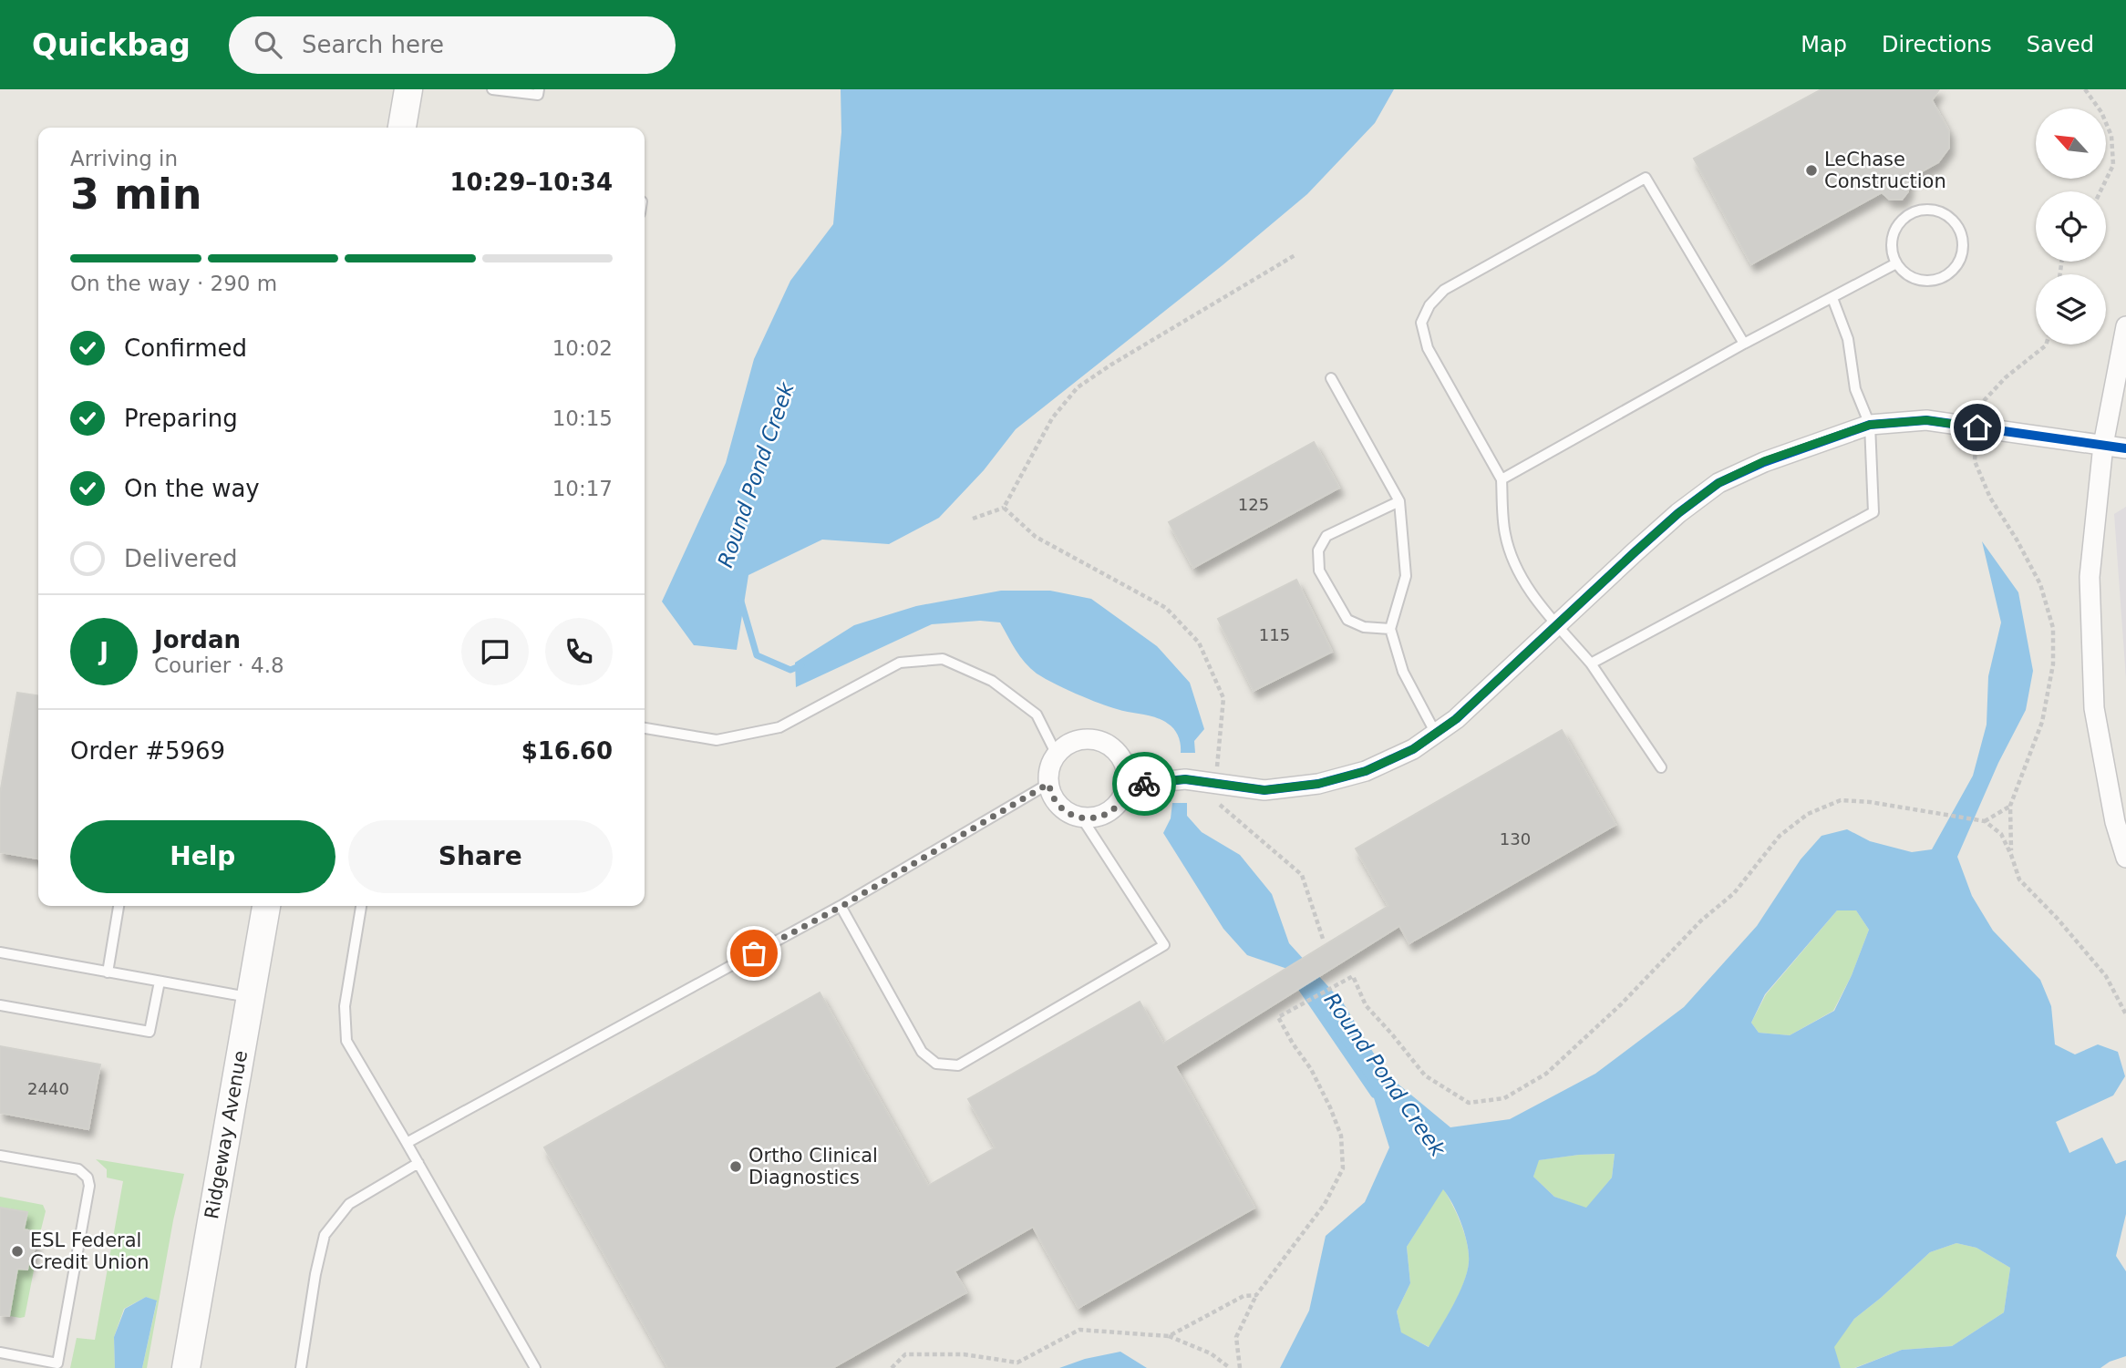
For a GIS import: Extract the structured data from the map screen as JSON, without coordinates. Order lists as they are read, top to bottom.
{
  "streets": {
    "main road": ["Ridgeway Avenue"]
  },
  "water": ["Round Pond Creek"],
  "places": ["LeChase Construction", "Ortho Clinical Diagnostics", "ESL Federal Credit Union"],
  "house_numbers": [
    "125",
    "115",
    "130",
    "2440"
  ],
  "north": "top left",
  "page": {
    "header": "Quickbag",
    "search": "Search here",
    "nav": ["Map", "Directions", "Saved"],
    "heading": ["3 min", "Arriving in", "10:29–10:34"],
    "panel": [
      "Jordan",
      "Courier · 4.8",
      "Order #5969",
      "$16.60"
    ],
    "bar": "On the way · 290 m",
    "list": [
      ["Confirmed", "10:02"],
      ["Preparing", "10:15"],
      ["On the way", "10:17"],
      "Delivered"
    ],
    "round": "J",
    "buttons": ["Help", "Share"]
  }
}
